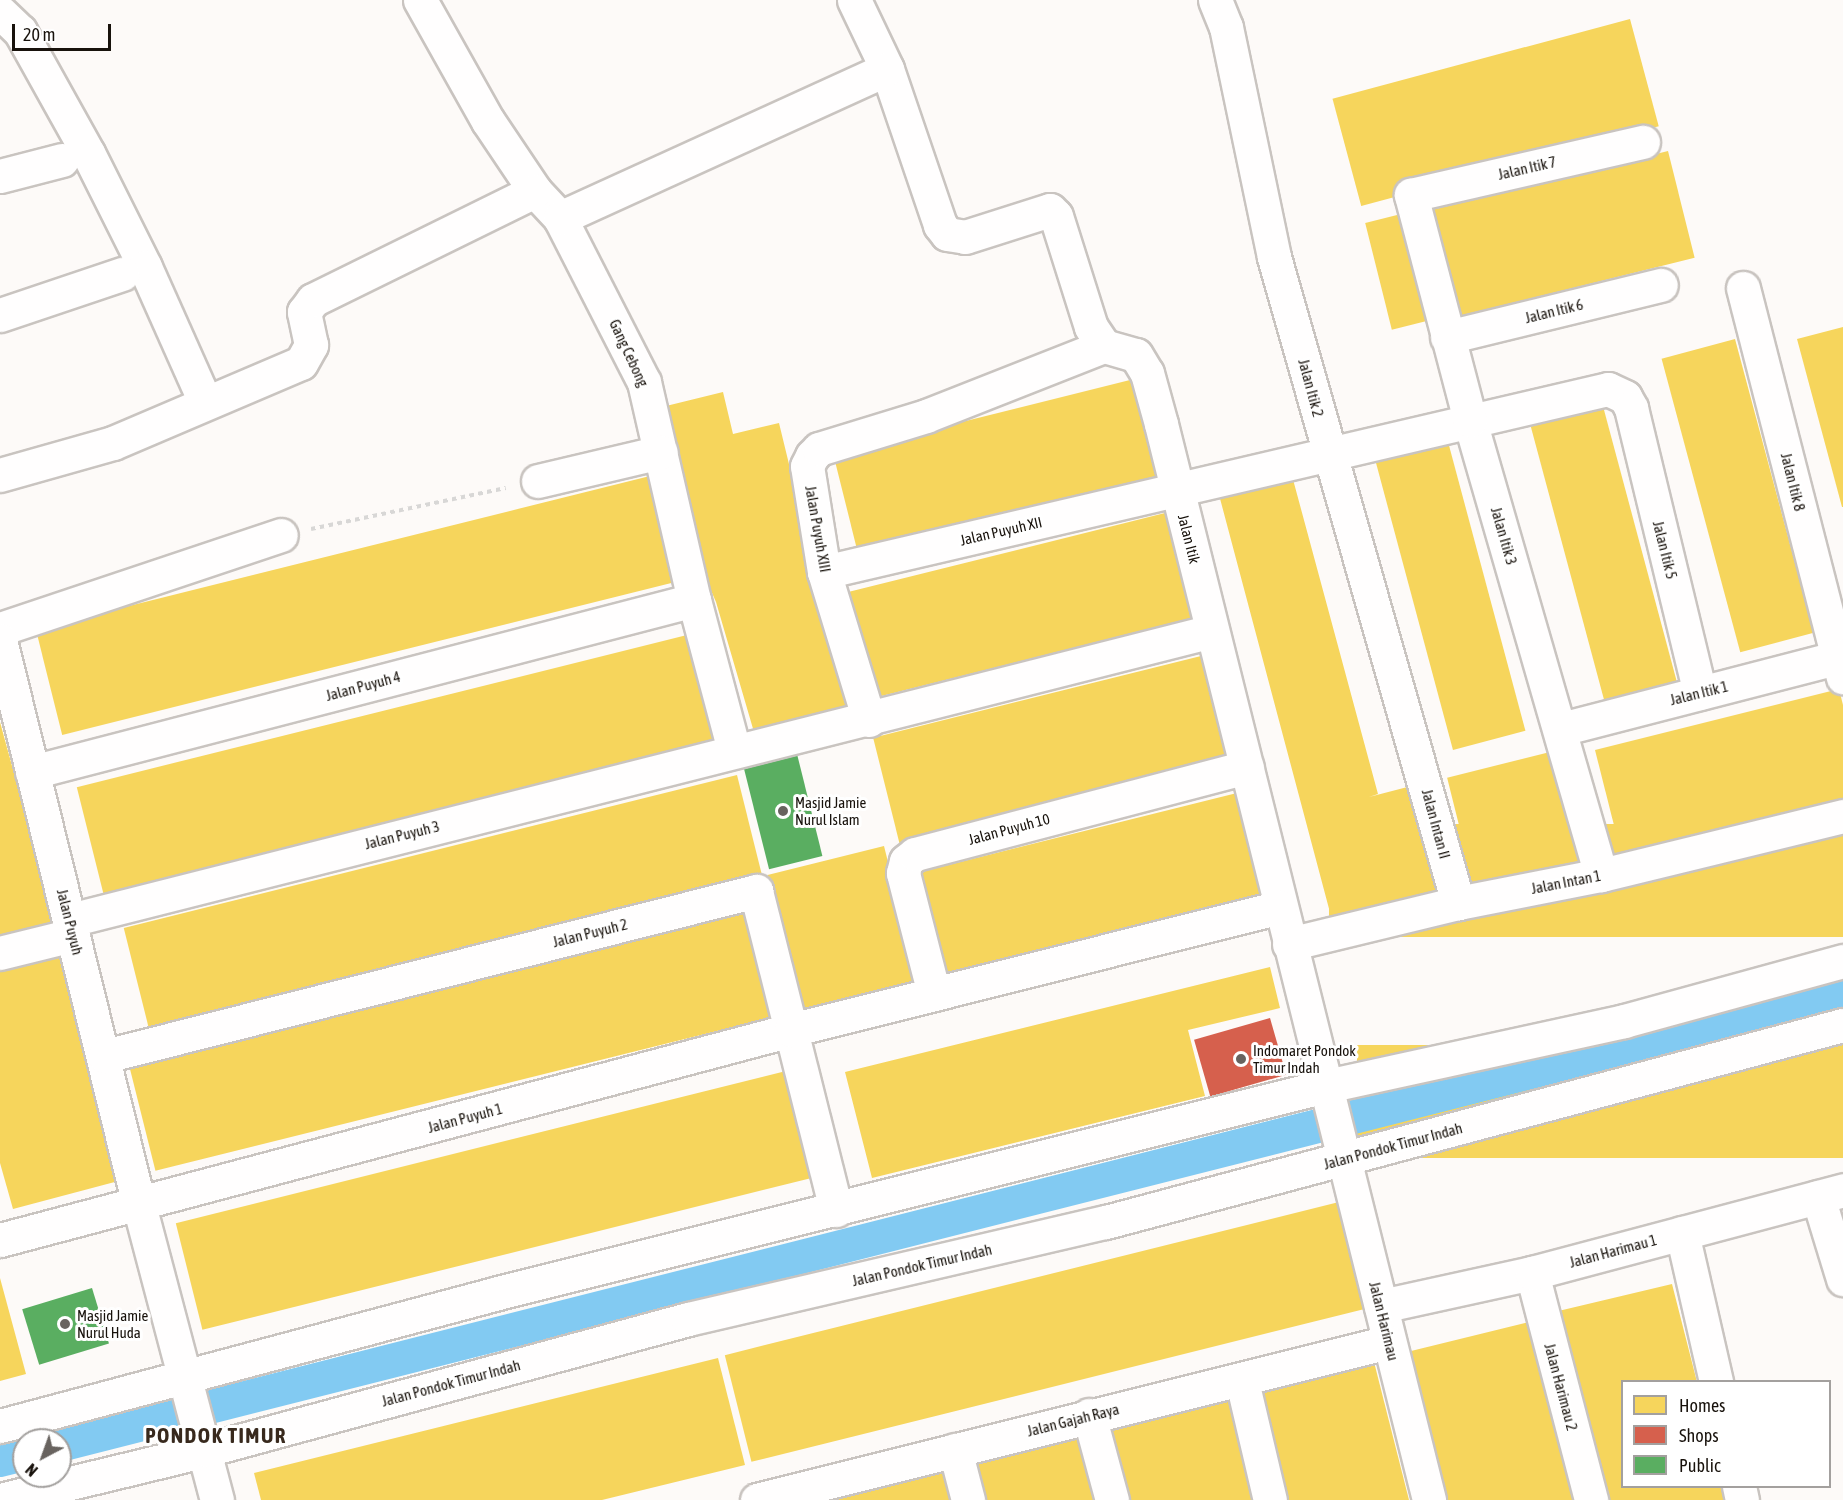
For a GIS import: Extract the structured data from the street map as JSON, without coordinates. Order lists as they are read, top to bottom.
{
  "streets": {
    "street": [
      "Jalan Itik 7",
      "Jalan Itik 6",
      "Gang Cebong",
      "Jalan Itik 2",
      "Jalan Itik 8",
      "Jalan Puyuh XIII",
      "Jalan Puyuh XII",
      "Jalan Itik 3",
      "Jalan Itik",
      "Jalan Itik 5",
      "Jalan Puyuh 4",
      "Jalan Itik 1",
      "Jalan Intan II",
      "Jalan Puyuh 10",
      "Jalan Puyuh 3",
      "Jalan Intan 1",
      "Jalan Puyuh",
      "Jalan Puyuh 2",
      "Jalan Puyuh 1",
      "Jalan Pondok Timur Indah",
      "Jalan Harimau 1",
      "Jalan Harimau",
      "Jalan Harimau 2",
      "Jalan Gajah Raya"
    ]
  },
  "crossings": [
    ["Jalan Itik 7", "Jalan Itik 3"],
    ["Jalan Itik 6", "Jalan Itik 3"],
    ["Gang Cebong", "Jalan Puyuh 4"],
    ["Gang Cebong", "Jalan Puyuh 3"],
    ["Jalan Itik 2", "Jalan Puyuh XII"],
    ["Jalan Itik 2", "Jalan Intan II"],
    ["Jalan Itik 8", "Jalan Itik 1"],
    ["Jalan Puyuh XIII", "Jalan Puyuh XII"],
    ["Jalan Puyuh XIII", "Jalan Itik"],
    ["Jalan Puyuh XIII", "Jalan Puyuh 3"],
    ["Jalan Puyuh XII", "Jalan Itik 3"],
    ["Jalan Puyuh XII", "Jalan Itik"],
    ["Jalan Puyuh XII", "Jalan Itik 5"],
    ["Jalan Itik 3", "Jalan Itik 1"],
    ["Jalan Itik 3", "Jalan Intan 1"],
    ["Jalan Itik", "Jalan Puyuh 10"],
    ["Jalan Itik", "Jalan Puyuh 3"],
    ["Jalan Itik", "Jalan Intan 1"],
    ["Jalan Itik", "Jalan Puyuh 1"],
    ["Jalan Itik", "Jalan Harimau"],
    ["Jalan Itik 5", "Jalan Itik 1"],
    ["Jalan Puyuh 4", "Jalan Puyuh"],
    ["Jalan Intan II", "Jalan Intan 1"],
    ["Jalan Puyuh 10", "Jalan Puyuh 1"],
    ["Jalan Puyuh 3", "Jalan Puyuh"],
    ["Jalan Puyuh", "Jalan Puyuh 2"],
    ["Jalan Puyuh", "Jalan Puyuh 1"],
    ["Jalan Puyuh", "Jalan Pondok Timur Indah"],
    ["Jalan Puyuh 2", "Jalan Puyuh 1"],
    ["Jalan Pondok Timur Indah", "Jalan Harimau"],
    ["Jalan Harimau 1", "Jalan Harimau"],
    ["Jalan Harimau 1", "Jalan Harimau 2"],
    ["Jalan Harimau", "Jalan Gajah Raya"]
  ],
  "districts": ["PONDOK TIMUR"],
  "places": ["Masjid Jamie Nurul Islam", "Indomaret Pondok Timur Indah", "Masjid Jamie Nurul Huda"],
  "legend": ["Homes", "Shops", "Public"],
  "scale_bar": "20 m",
  "north": "bottom left"
}
